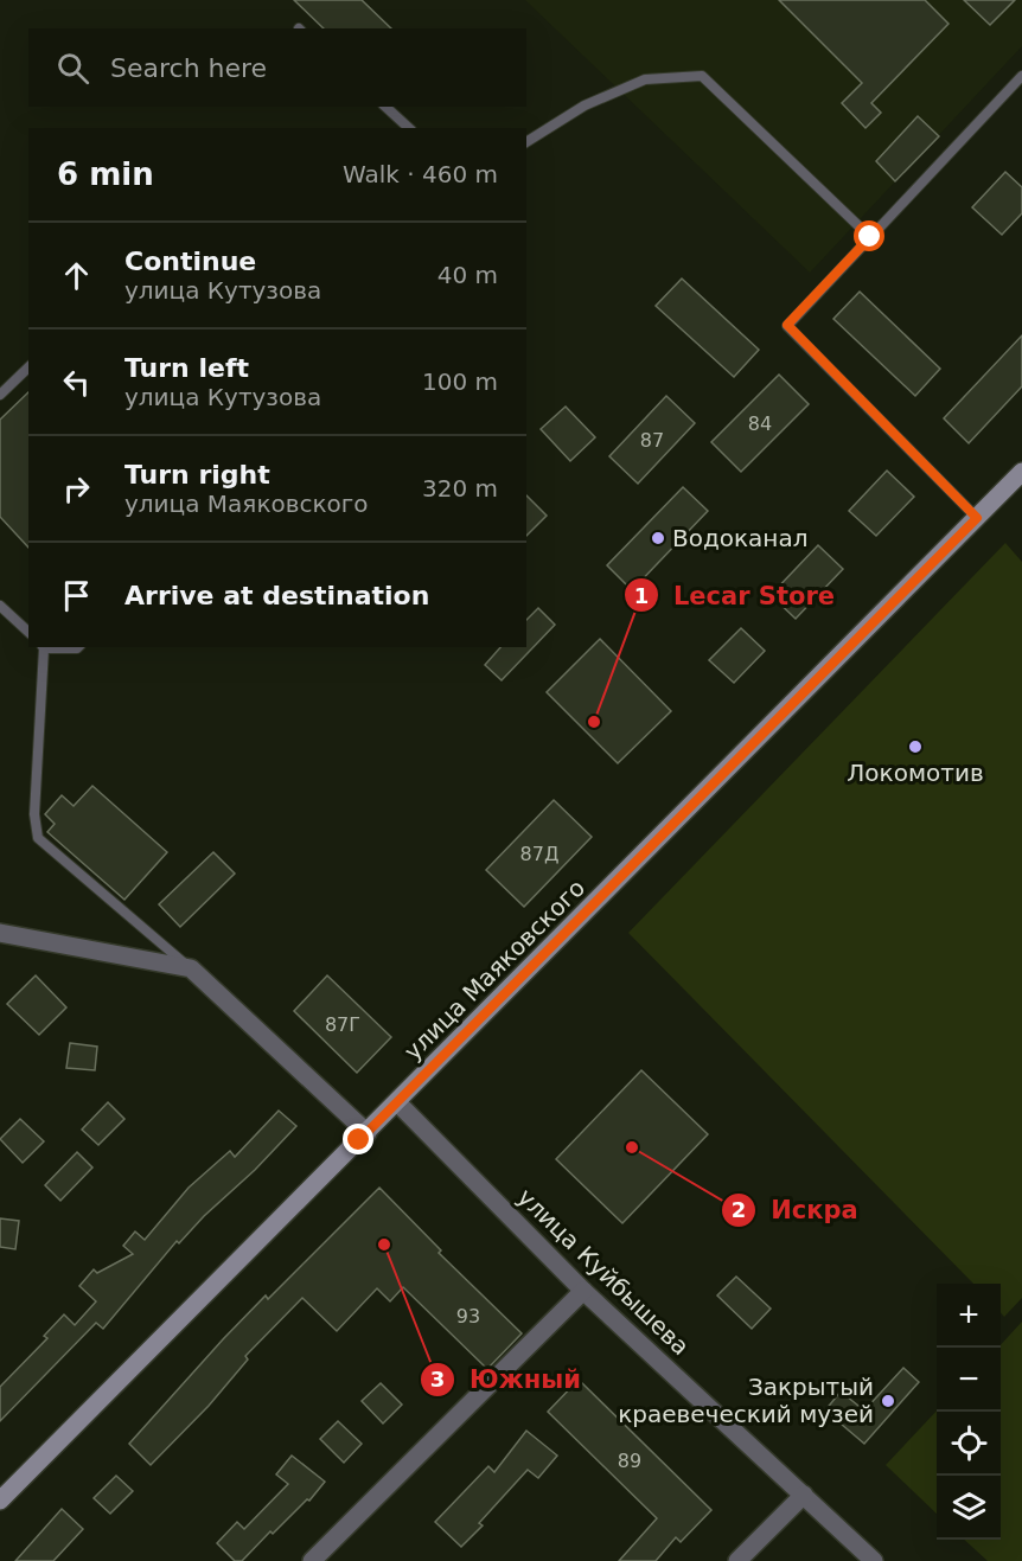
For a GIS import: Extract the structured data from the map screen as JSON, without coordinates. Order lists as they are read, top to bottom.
{
  "streets": {
    "main road": ["улица Маяковского"],
    "street": ["улица Куйбышева"]
  },
  "crossings": [
    ["улица Маяковского", "улица Куйбышева"]
  ],
  "places": [
    "Водоканал",
    "Lecar Store",
    "Локомотив",
    "Искра",
    "Южный",
    "Закрытый краевеческий музей"
  ],
  "house_numbers": [
    "84",
    "87",
    "87Д",
    "87Г",
    "93",
    "89"
  ],
  "page": {
    "search": "Search here",
    "heading": ["6 min", "Walk · 460 m"],
    "list": [
      ["Continue", "улица Кутузова", "40 m"],
      ["Turn left", "улица Кутузова", "100 m"],
      ["Turn right", "улица Маяковского", "320 m"],
      "Arrive at destination"
    ],
    "map_buttons": ["+", "−"]
  }
}
